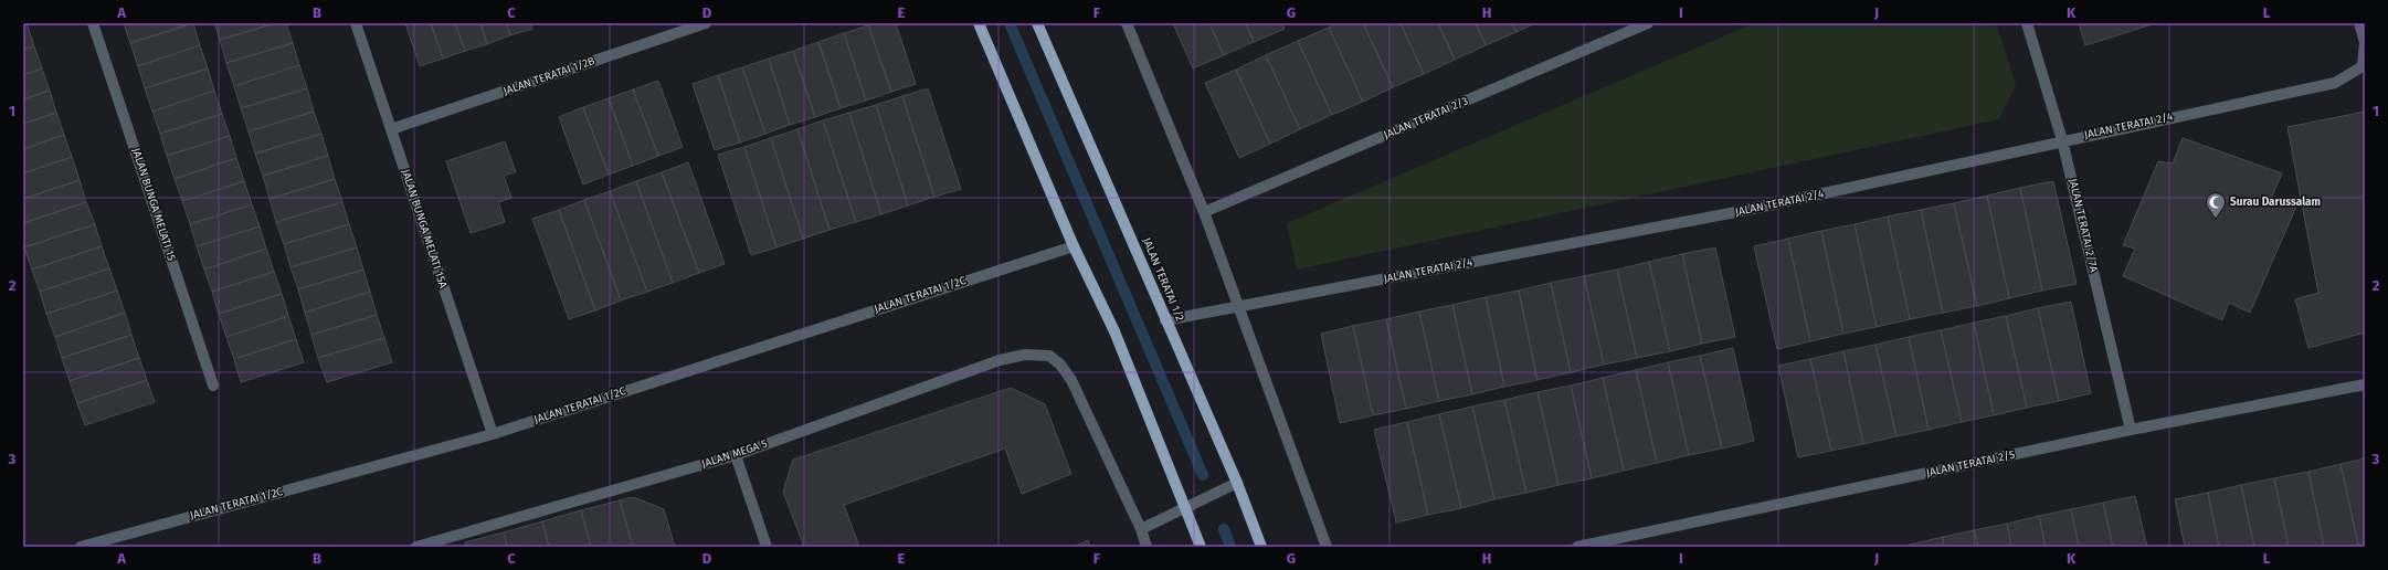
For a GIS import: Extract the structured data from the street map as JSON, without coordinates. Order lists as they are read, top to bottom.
{
  "streets": {
    "main road": ["JALAN TERATAI 1/2"],
    "street": [
      "JALAN TERATAI 1/2B",
      "JALAN TERATAI 2/3",
      "JALAN TERATAI 2/4",
      "JALAN BUNGA MELATI 15",
      "JALAN TERATAI 2/7A",
      "JALAN BUNGA MELATI 15A",
      "JALAN TERATAI 1/2C",
      "JALAN MEGA 5",
      "JALAN TERATAI 2/5"
    ]
  },
  "crossings": [
    ["JALAN TERATAI 1/2B", "JALAN BUNGA MELATI 15A"],
    ["JALAN TERATAI 2/4", "JALAN TERATAI 2/7A"],
    ["JALAN TERATAI 2/4", "JALAN TERATAI 1/2"],
    ["JALAN TERATAI 2/7A", "JALAN TERATAI 2/5"],
    ["JALAN BUNGA MELATI 15A", "JALAN TERATAI 1/2C"]
  ],
  "places": {
    "mosque": ["Surau Darussalam"]
  },
  "grid": {
    "columns": [
      "A",
      "B",
      "C",
      "D",
      "E",
      "F",
      "G",
      "H",
      "I",
      "J",
      "K",
      "L"
    ],
    "rows": ["1", "2", "3"]
  }
}
